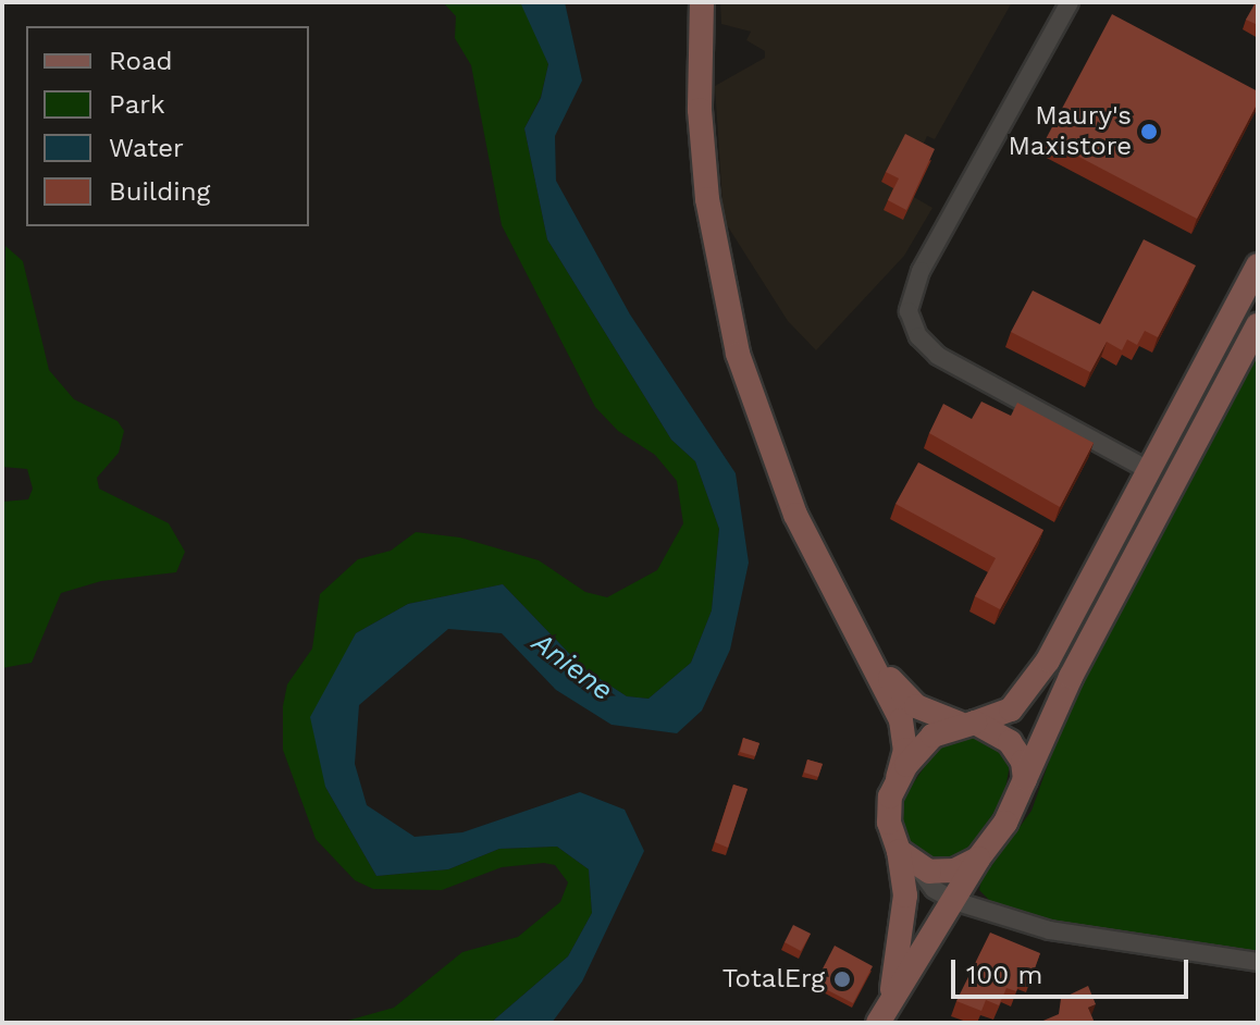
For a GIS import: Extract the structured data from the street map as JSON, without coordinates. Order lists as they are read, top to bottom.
{
  "water": ["Aniene"],
  "places": ["Maury's Maxistore", "TotalErg"],
  "legend": [
    "Road",
    "Park",
    "Water",
    "Building"
  ],
  "scale_bar": "100 m"
}
